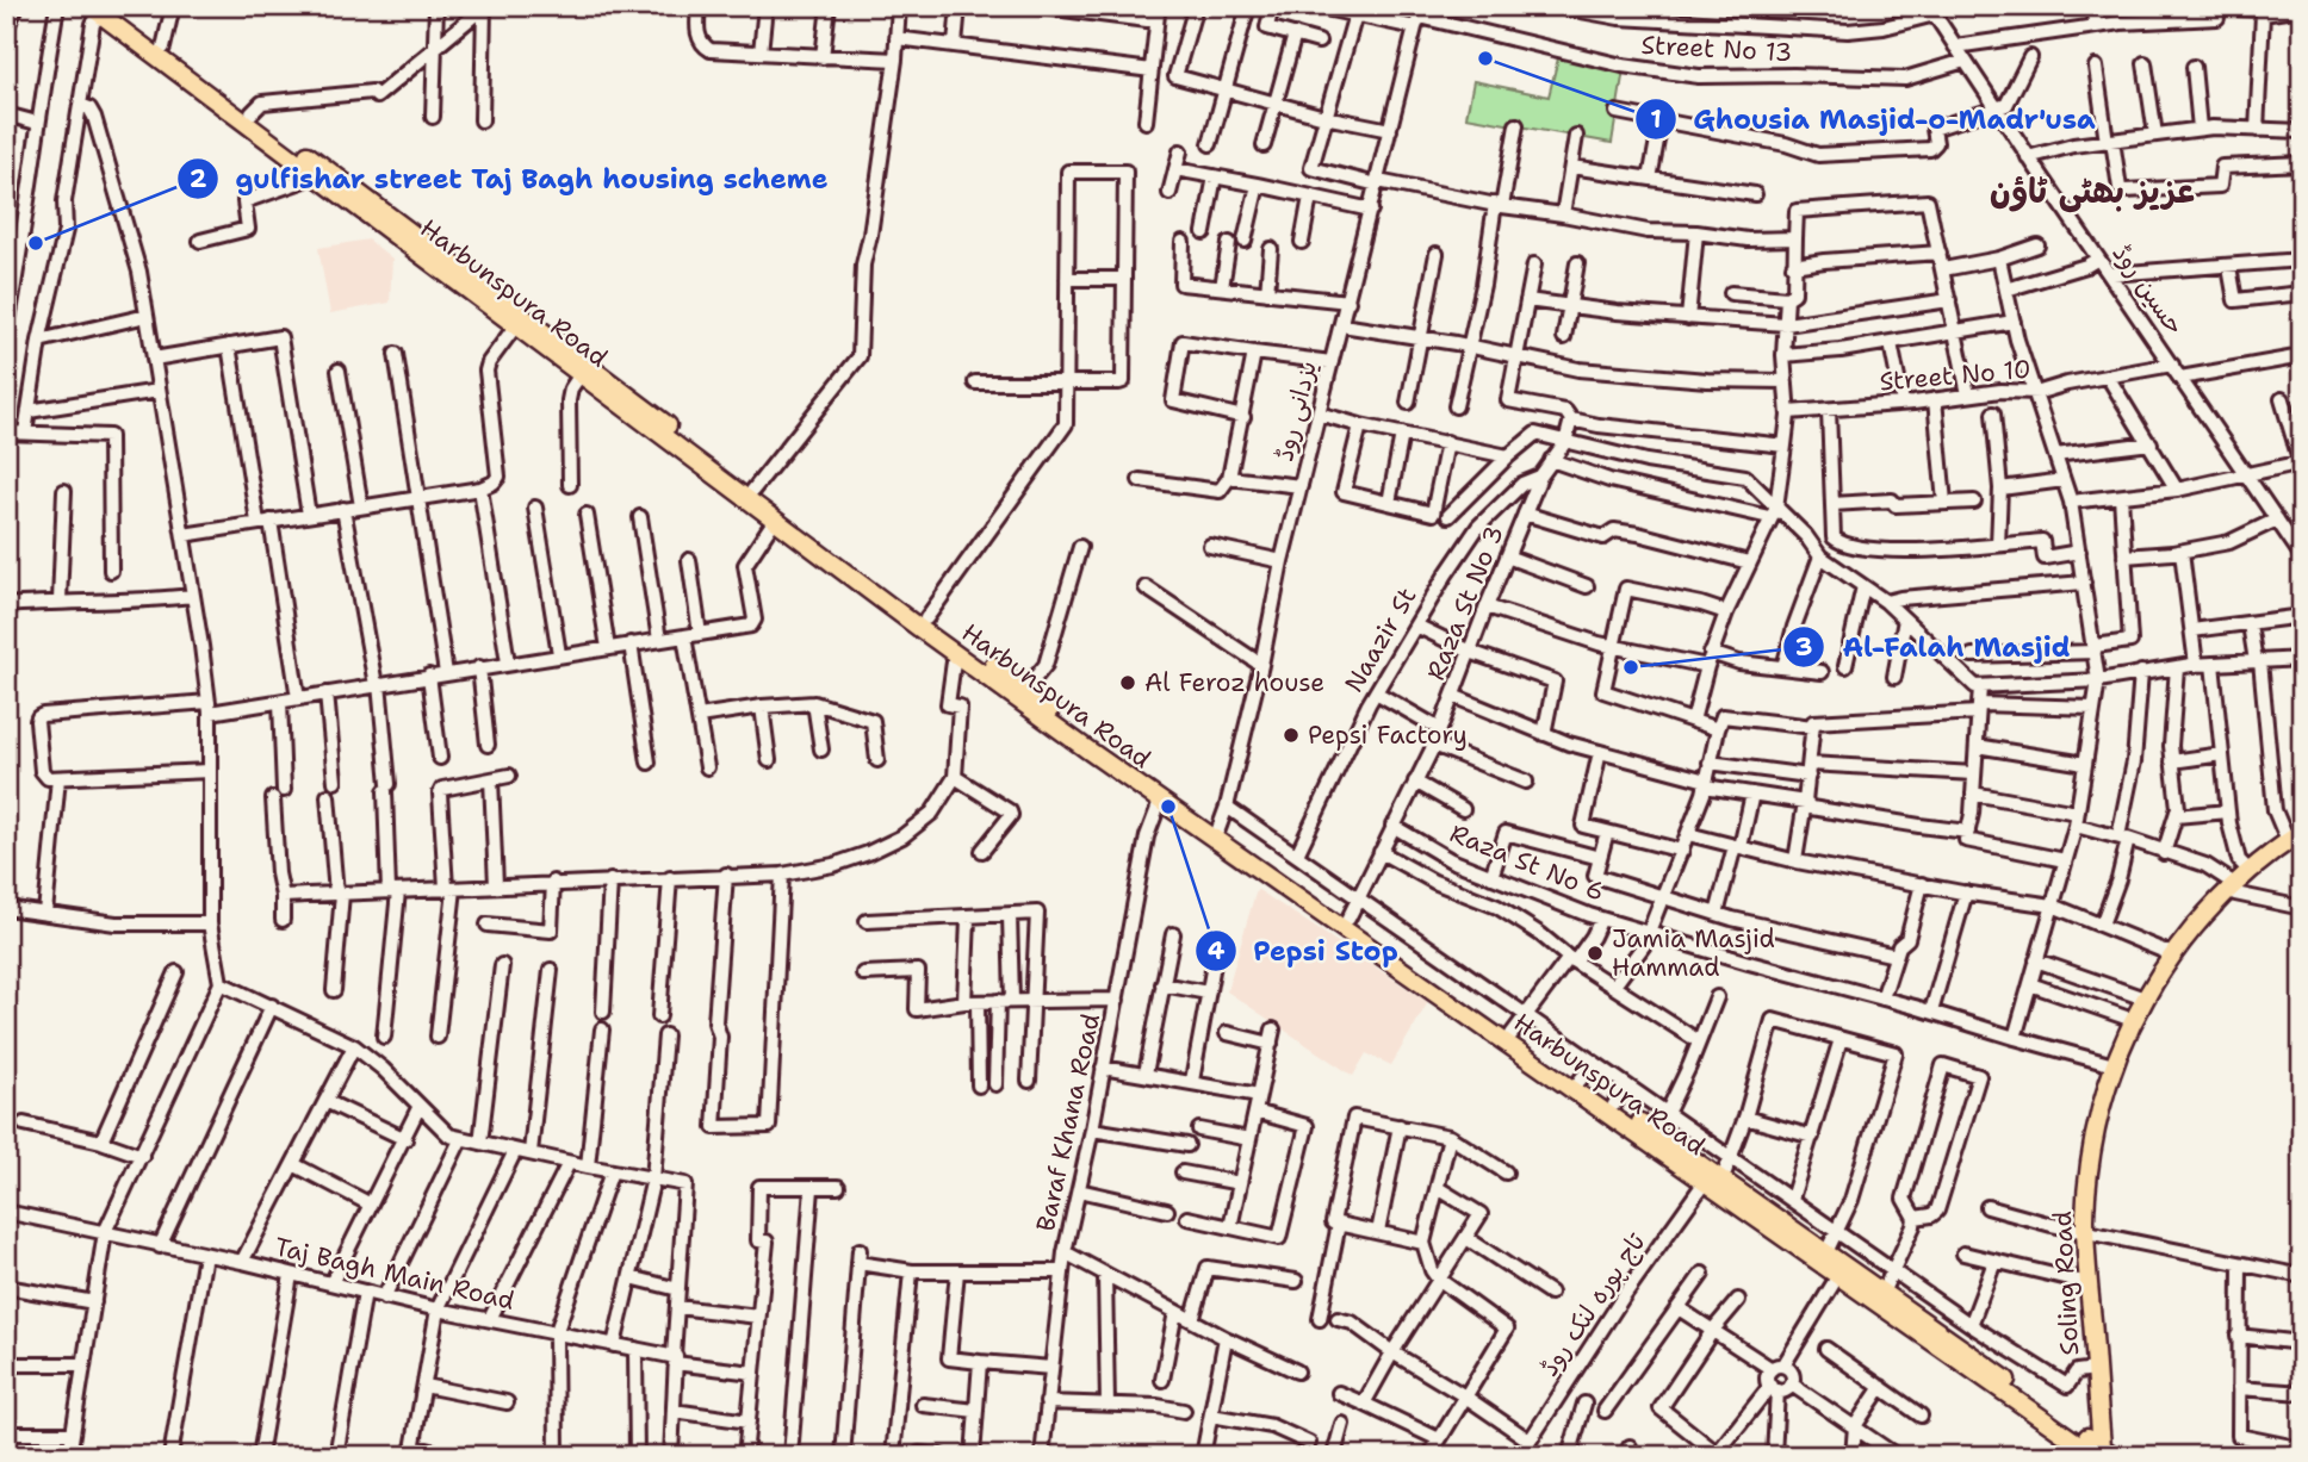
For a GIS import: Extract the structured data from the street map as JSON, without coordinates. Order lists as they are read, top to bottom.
{
  "streets": {
    "main road": ["Harbunspura Road", "Soling Road"],
    "street": [
      "Street No 13",
      "حسین روڈ",
      "Street No 10",
      "یزدانی روڈ",
      "Raza St No 3",
      "Naazir St",
      "Raza St No 6",
      "Baraf Khana Road",
      "Taj Bagh Main Road",
      "تاج پورہ لنک روڈ"
    ]
  },
  "crossings": [
    ["Street No 13", "حسین روڈ"],
    ["Street No 13", "یزدانی روڈ"],
    ["حسین روڈ", "Street No 10"],
    ["Harbunspura Road", "یزدانی روڈ"],
    ["Harbunspura Road", "Raza St No 3"],
    ["Harbunspura Road", "Baraf Khana Road"],
    ["Harbunspura Road", "Soling Road"],
    ["Harbunspura Road", "تاج پورہ لنک روڈ"],
    ["Raza St No 3", "Naazir St"],
    ["Raza St No 3", "Raza St No 6"],
    ["Raza St No 6", "Soling Road"]
  ],
  "districts": ["عزیز بھٹی ٹاؤن"],
  "places": [
    "Ghousia Masjid-o-Madr'usa",
    "gulfishar street Taj Bagh housing scheme",
    "Al-Falah Masjid",
    "Al Feroz house",
    "Pepsi Factory",
    "Pepsi Stop",
    "Jamia Masjid Hammad"
  ]
}
